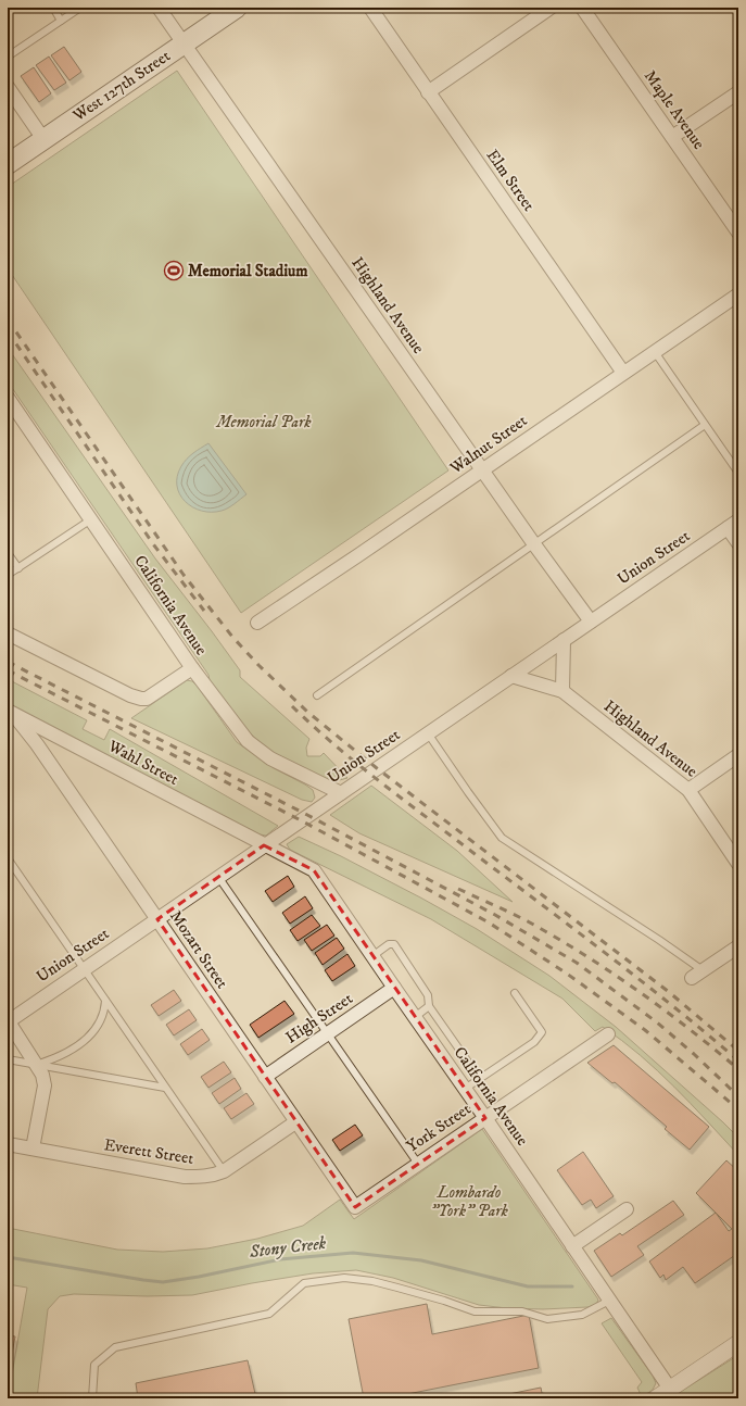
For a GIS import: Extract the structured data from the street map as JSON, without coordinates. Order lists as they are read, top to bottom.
{
  "streets": {
    "main road": ["West 127th Street"],
    "street": [
      "Maple Avenue",
      "Elm Street",
      "Highland Avenue",
      "Walnut Street",
      "Union Street",
      "California Avenue",
      "Wahl Street",
      "Mozart Street",
      "High Street",
      "York Street",
      "Everett Street"
    ]
  },
  "crossings": [
    ["West 127th Street", "Highland Avenue"],
    ["Elm Street", "Walnut Street"],
    ["Highland Avenue", "Walnut Street"],
    ["Highland Avenue", "Union Street"],
    ["Union Street", "California Avenue"],
    ["Union Street", "Wahl Street"],
    ["Union Street", "Mozart Street"],
    ["California Avenue", "Wahl Street"],
    ["California Avenue", "High Street"],
    ["California Avenue", "York Street"],
    ["Wahl Street", "Mozart Street"],
    ["Mozart Street", "High Street"],
    ["Mozart Street", "York Street"],
    ["Mozart Street", "Everett Street"]
  ],
  "water": ["Stony Creek"],
  "parks": ["Memorial Park", "Lombardo \"York\" Park"],
  "places": {
    "sports": ["Memorial Stadium"]
  }
}
